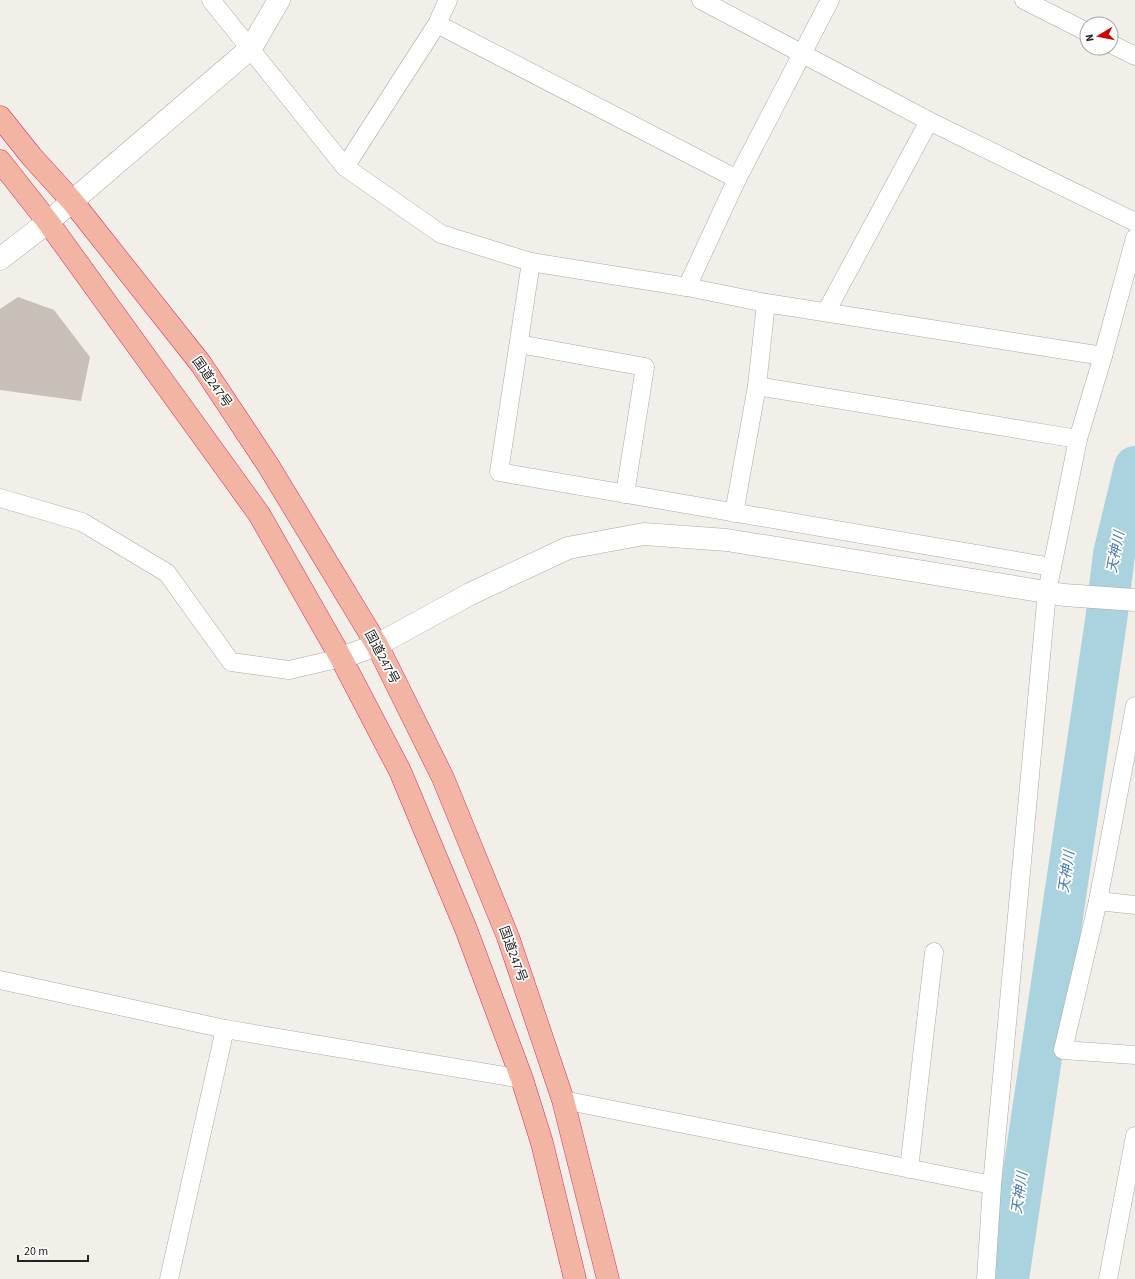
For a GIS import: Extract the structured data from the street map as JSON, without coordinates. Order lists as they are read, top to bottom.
{
  "streets": {
    "highway": ["国道247号"]
  },
  "water": ["天神川"],
  "scale_bar": "20 m",
  "north": "left"
}
